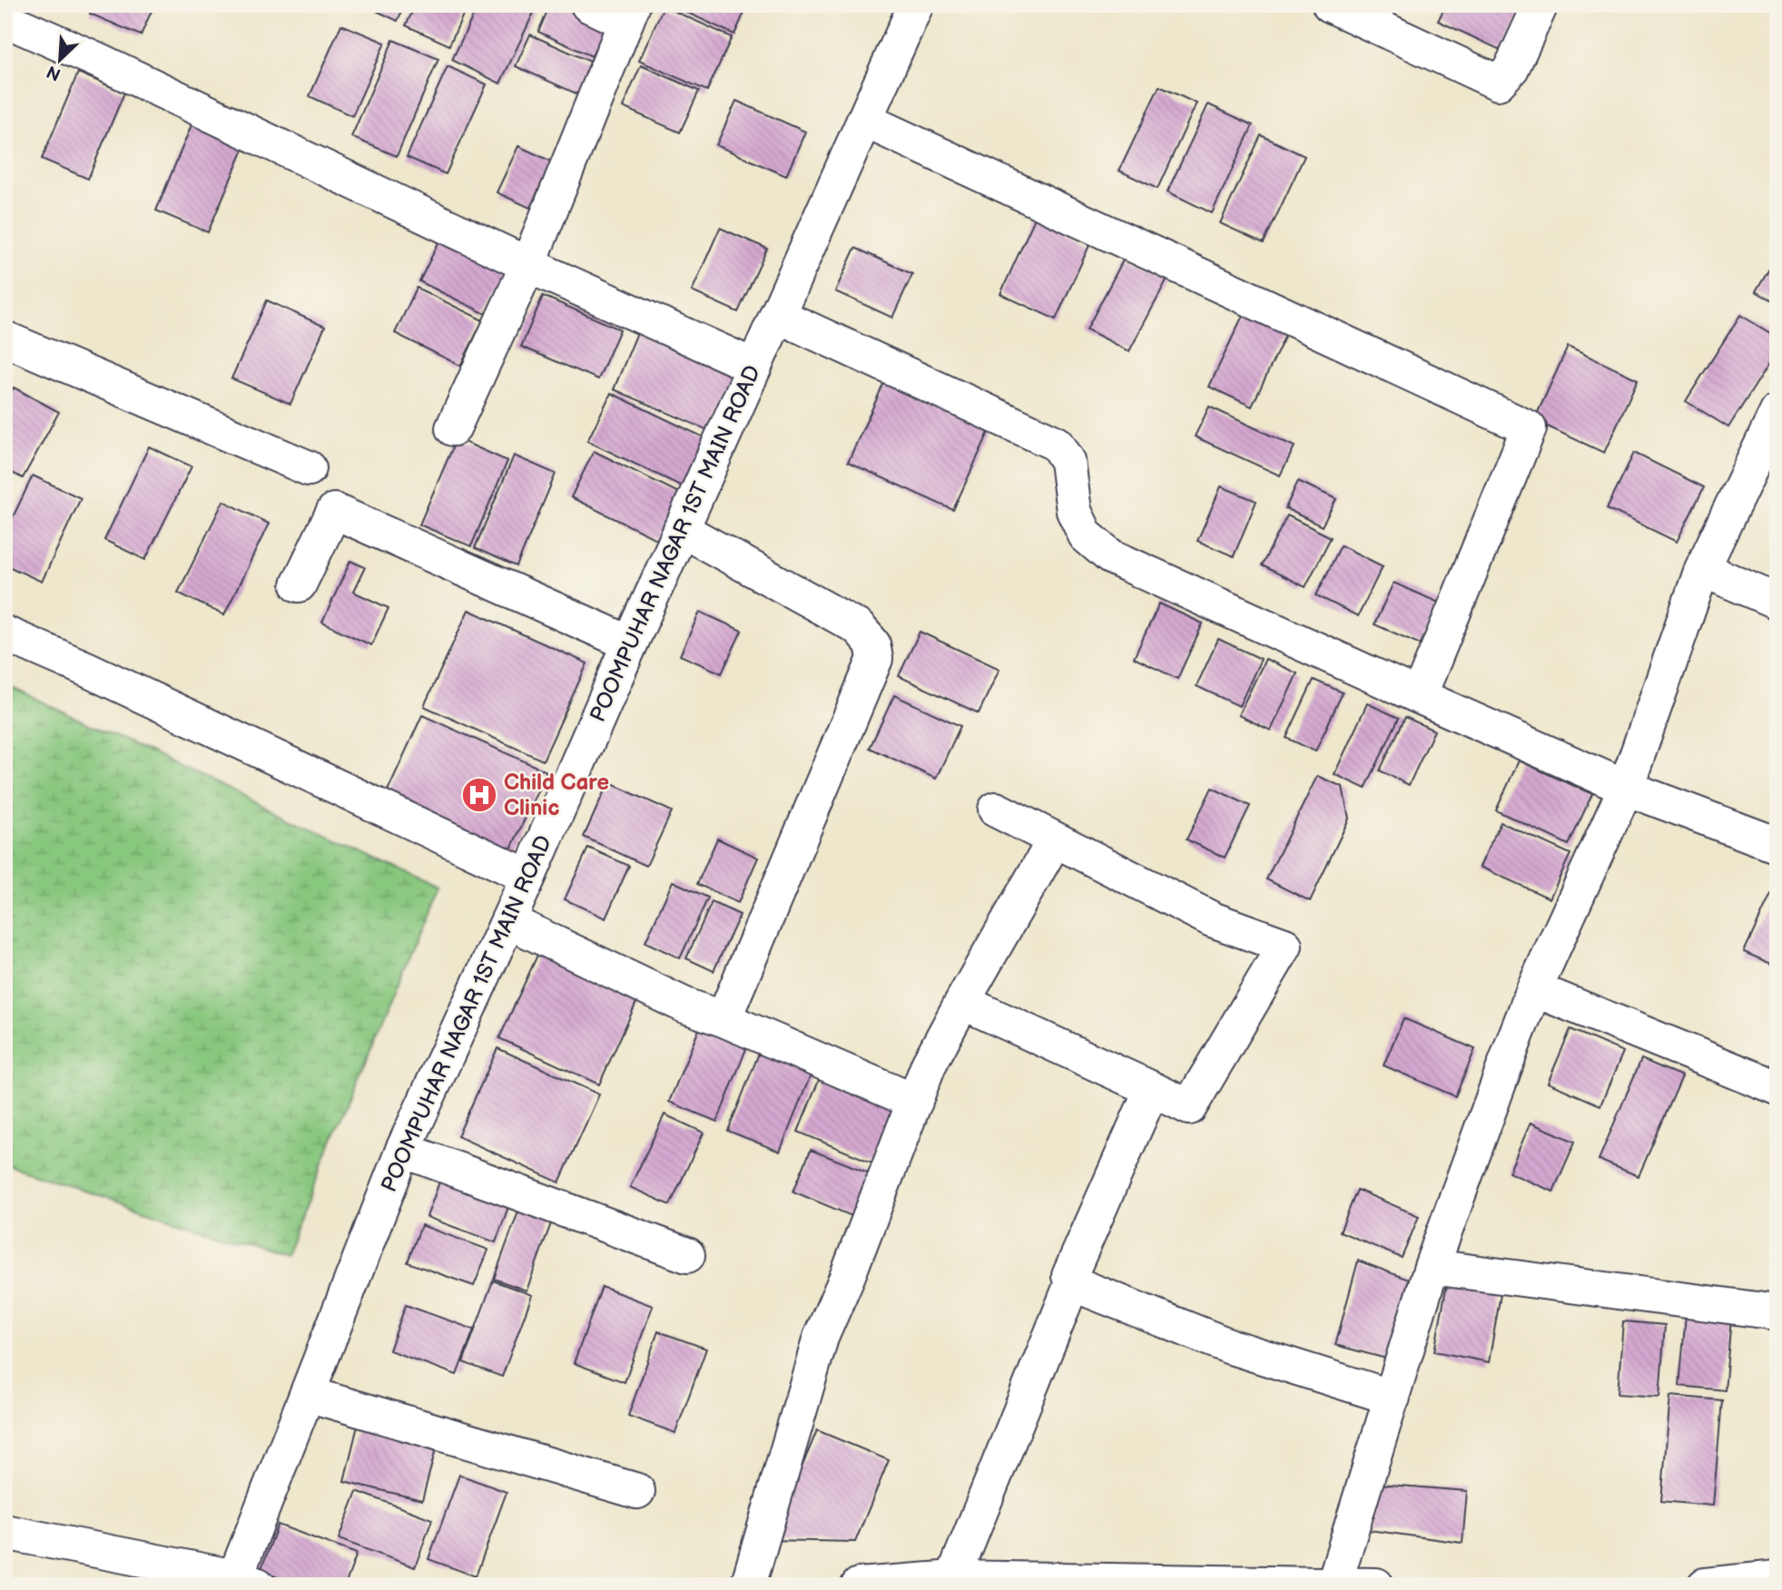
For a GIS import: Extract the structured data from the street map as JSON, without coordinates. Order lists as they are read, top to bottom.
{
  "streets": {
    "street": ["POOMPUHAR NAGAR 1ST MAIN ROAD"]
  },
  "places": {
    "hospital": ["Child Care Clinic"]
  },
  "north": "bottom left"
}
